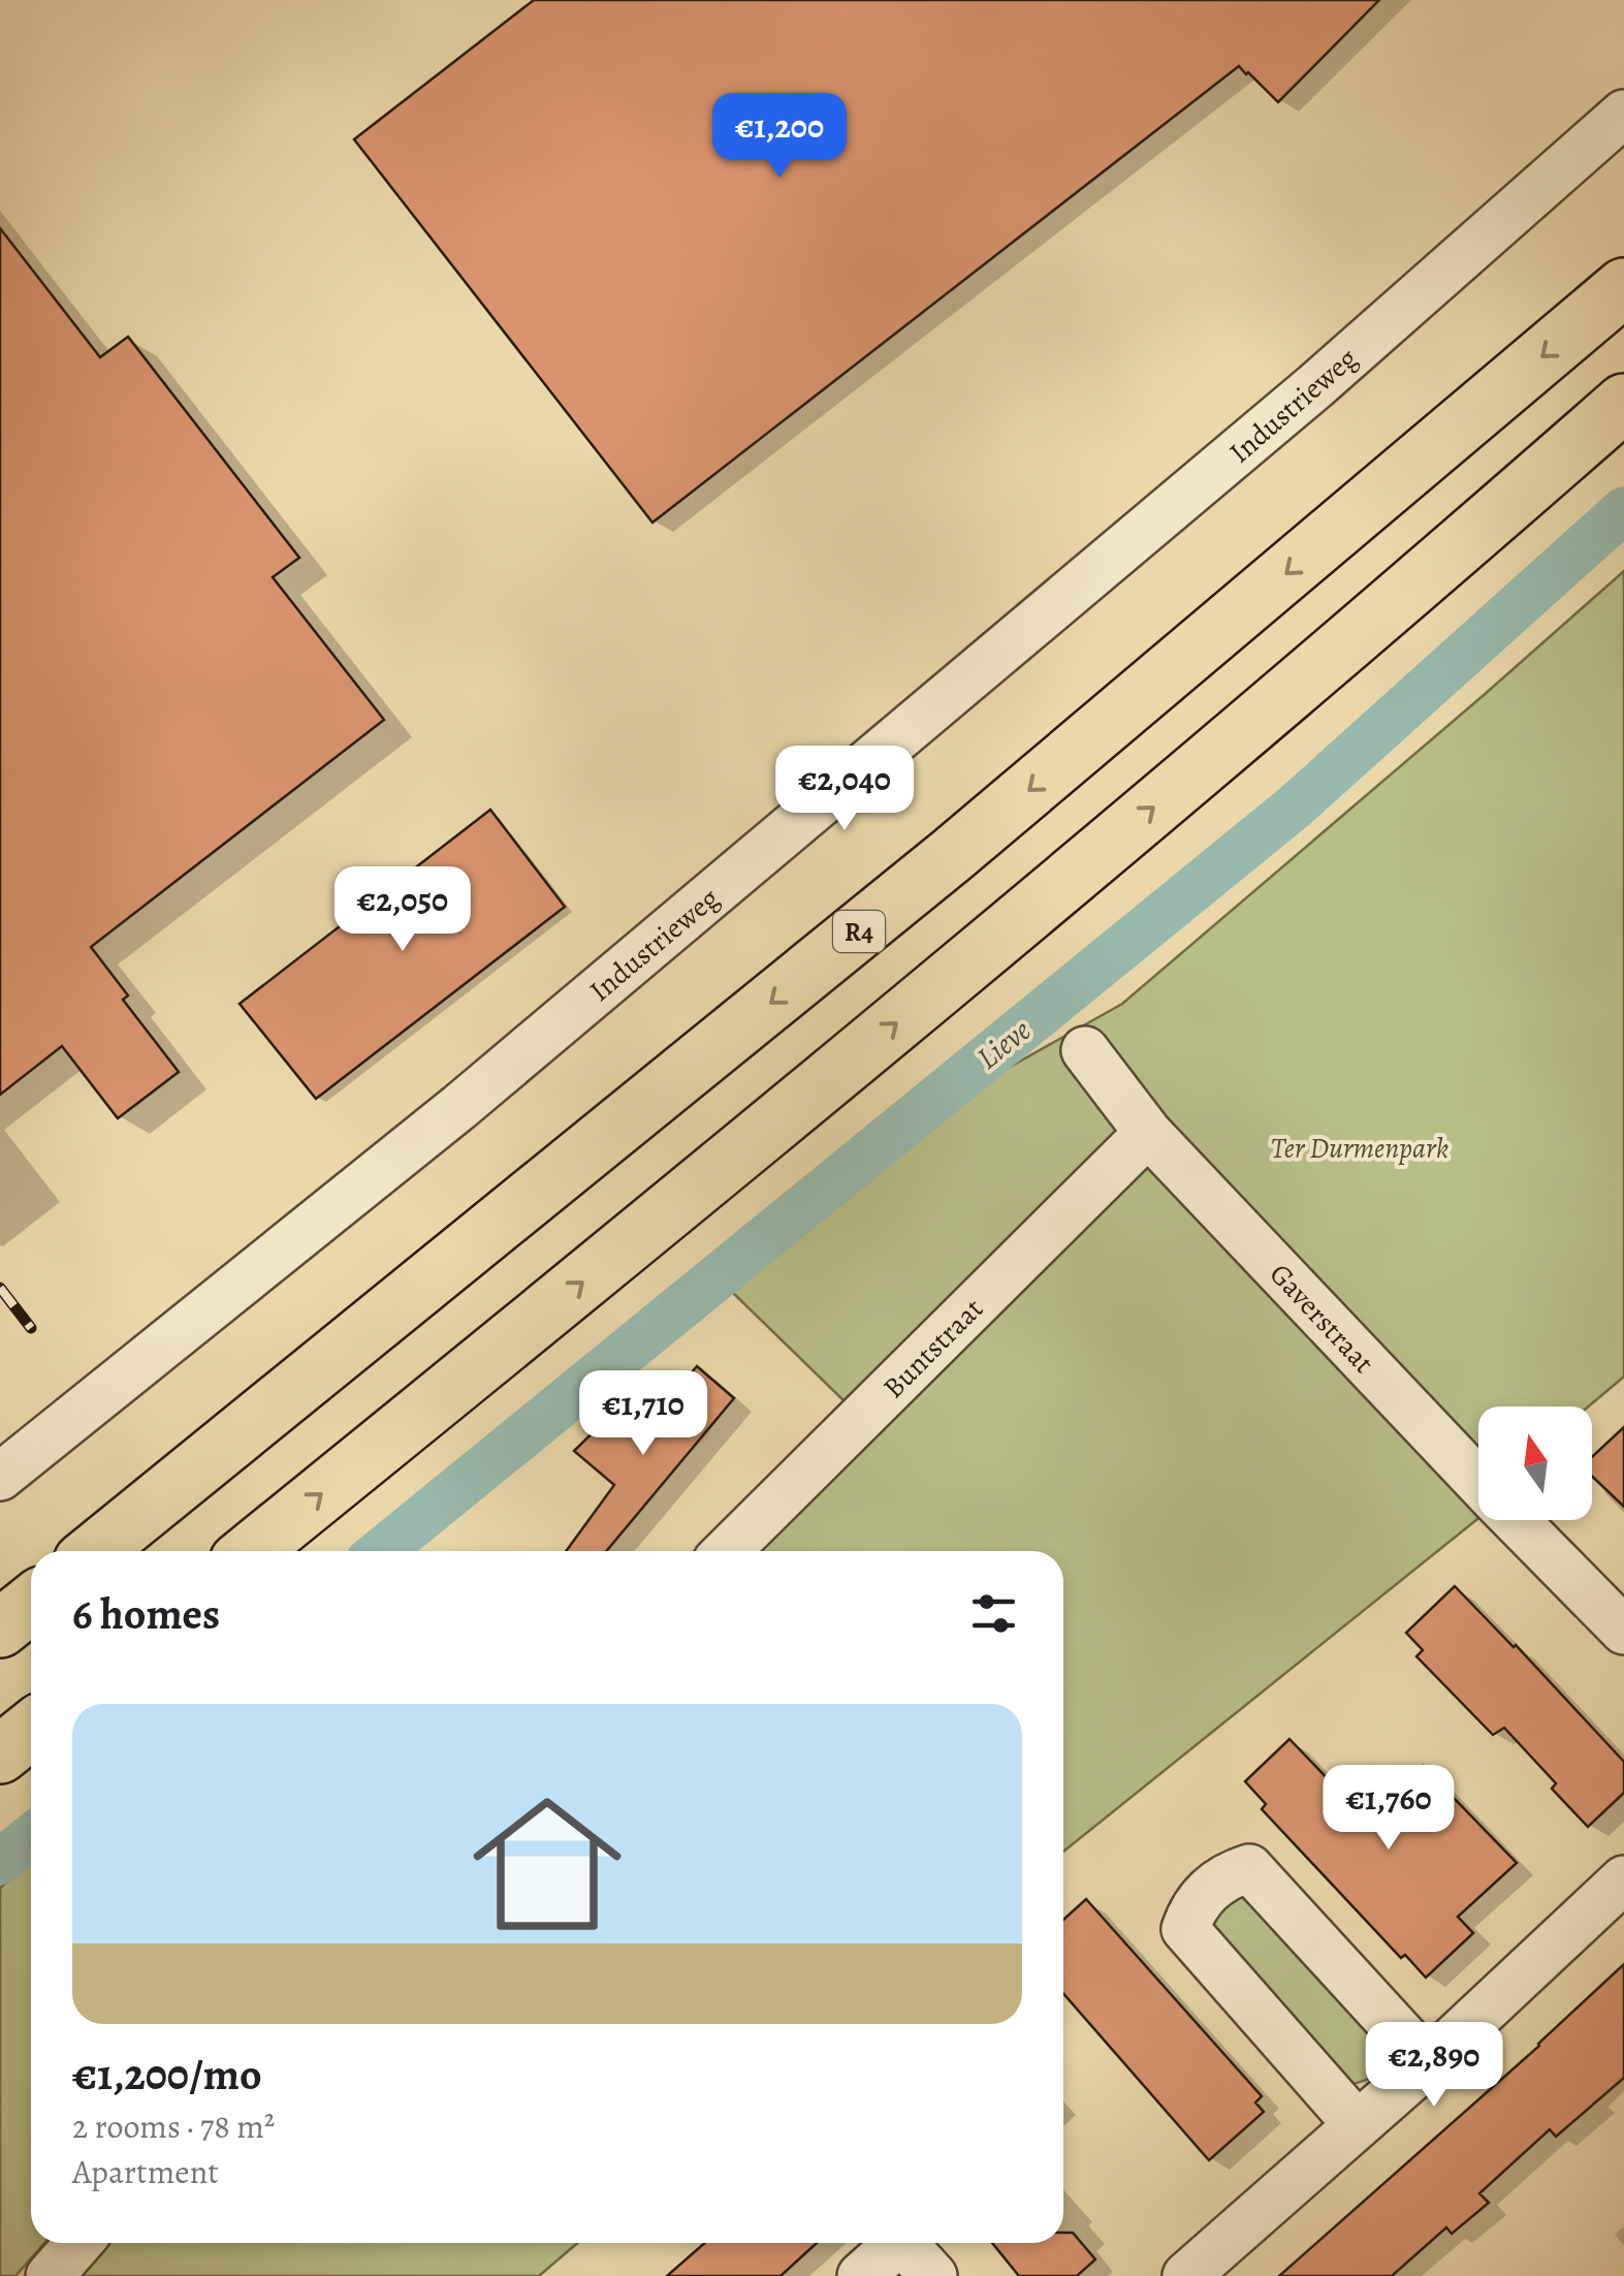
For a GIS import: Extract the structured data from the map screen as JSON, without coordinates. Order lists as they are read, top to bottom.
{
  "streets": {
    "highway": ["R4"],
    "street": ["Industrieweg", "Gaverstraat", "Buntstraat"]
  },
  "crossings": [
    ["Gaverstraat", "Buntstraat"]
  ],
  "water": ["Lieve"],
  "parks": ["Ter Durmenpark"],
  "north": "top",
  "page": {
    "price": [
      "€1,200",
      "€2,040",
      "€2,050",
      "€1,710",
      "€1,760",
      "€2,890"
    ],
    "heading": "6 homes",
    "list": [
      {
        "name": "€1,200/mo",
        "note": "2 rooms · 78 m² · Apartment"
      }
    ]
  }
}
